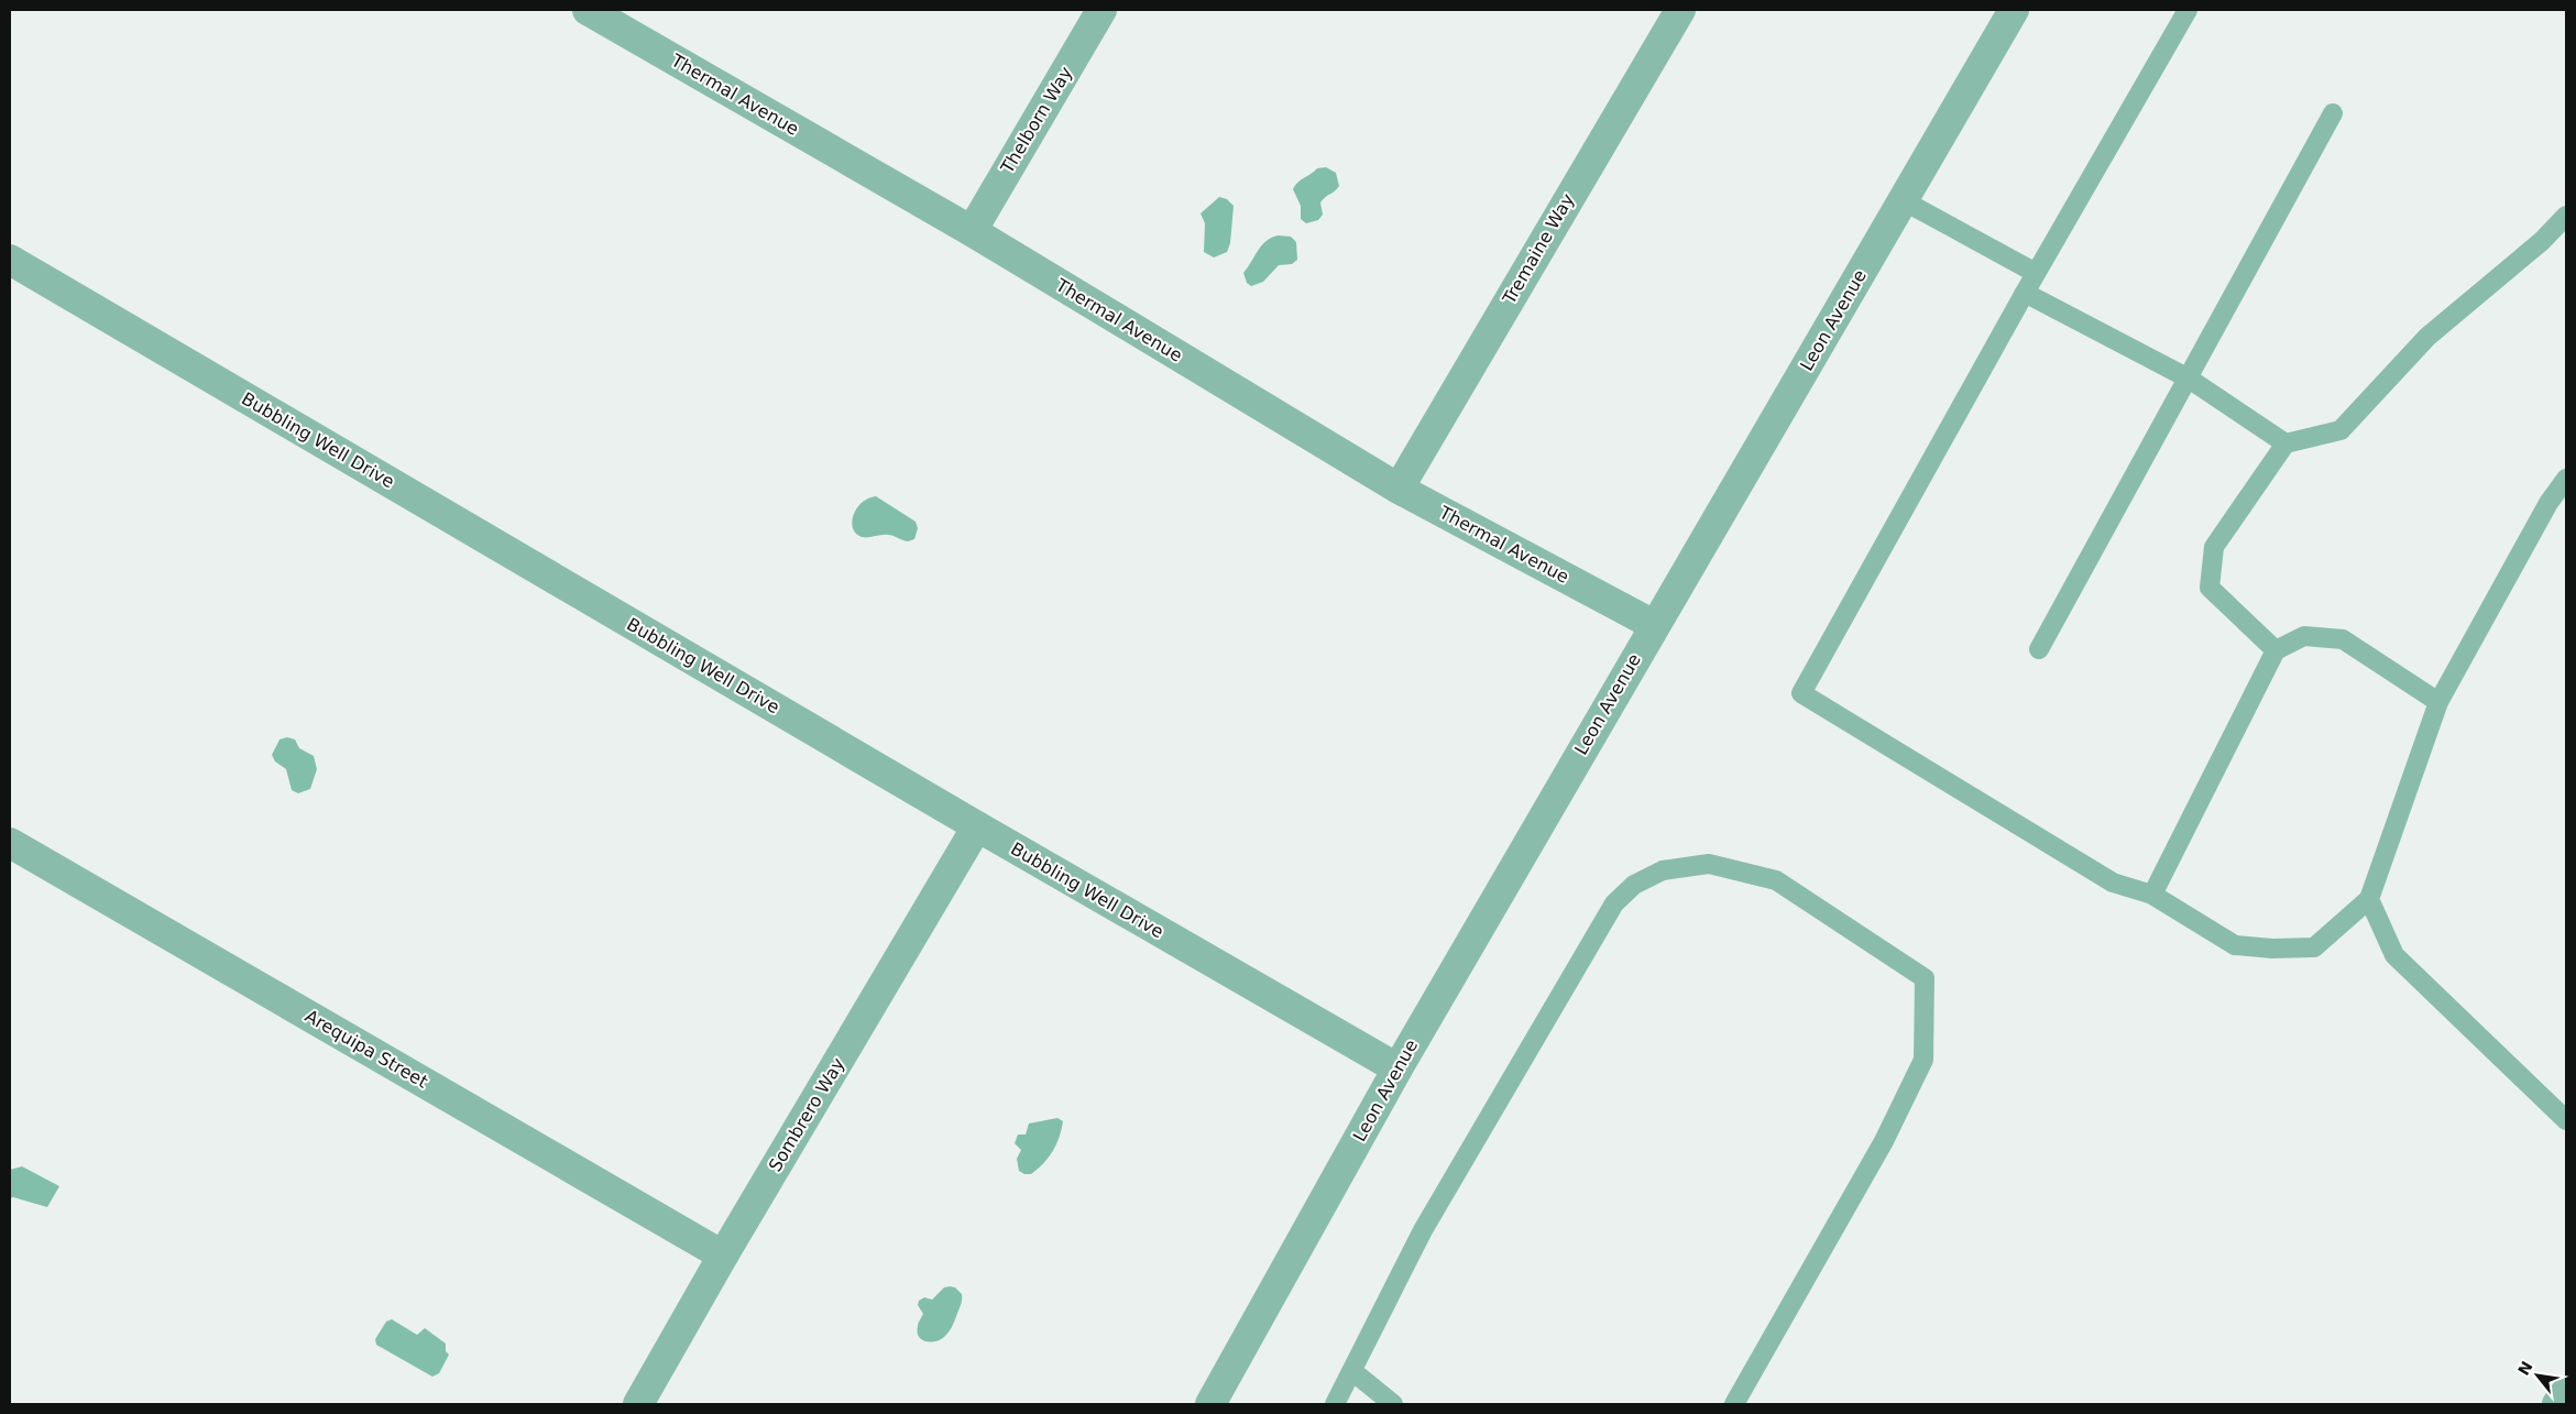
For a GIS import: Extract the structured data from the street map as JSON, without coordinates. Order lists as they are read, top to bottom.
{
  "streets": {
    "street": [
      "Thermal Avenue",
      "Thelborn Way",
      "Tremaine Way",
      "Leon Avenue",
      "Bubbling Well Drive",
      "Arequipa Street",
      "Sombrero Way"
    ]
  },
  "crossings": [
    ["Thermal Avenue", "Thelborn Way"],
    ["Thermal Avenue", "Tremaine Way"],
    ["Thermal Avenue", "Leon Avenue"],
    ["Leon Avenue", "Bubbling Well Drive"],
    ["Bubbling Well Drive", "Sombrero Way"],
    ["Arequipa Street", "Sombrero Way"]
  ],
  "north": "top left"
}
